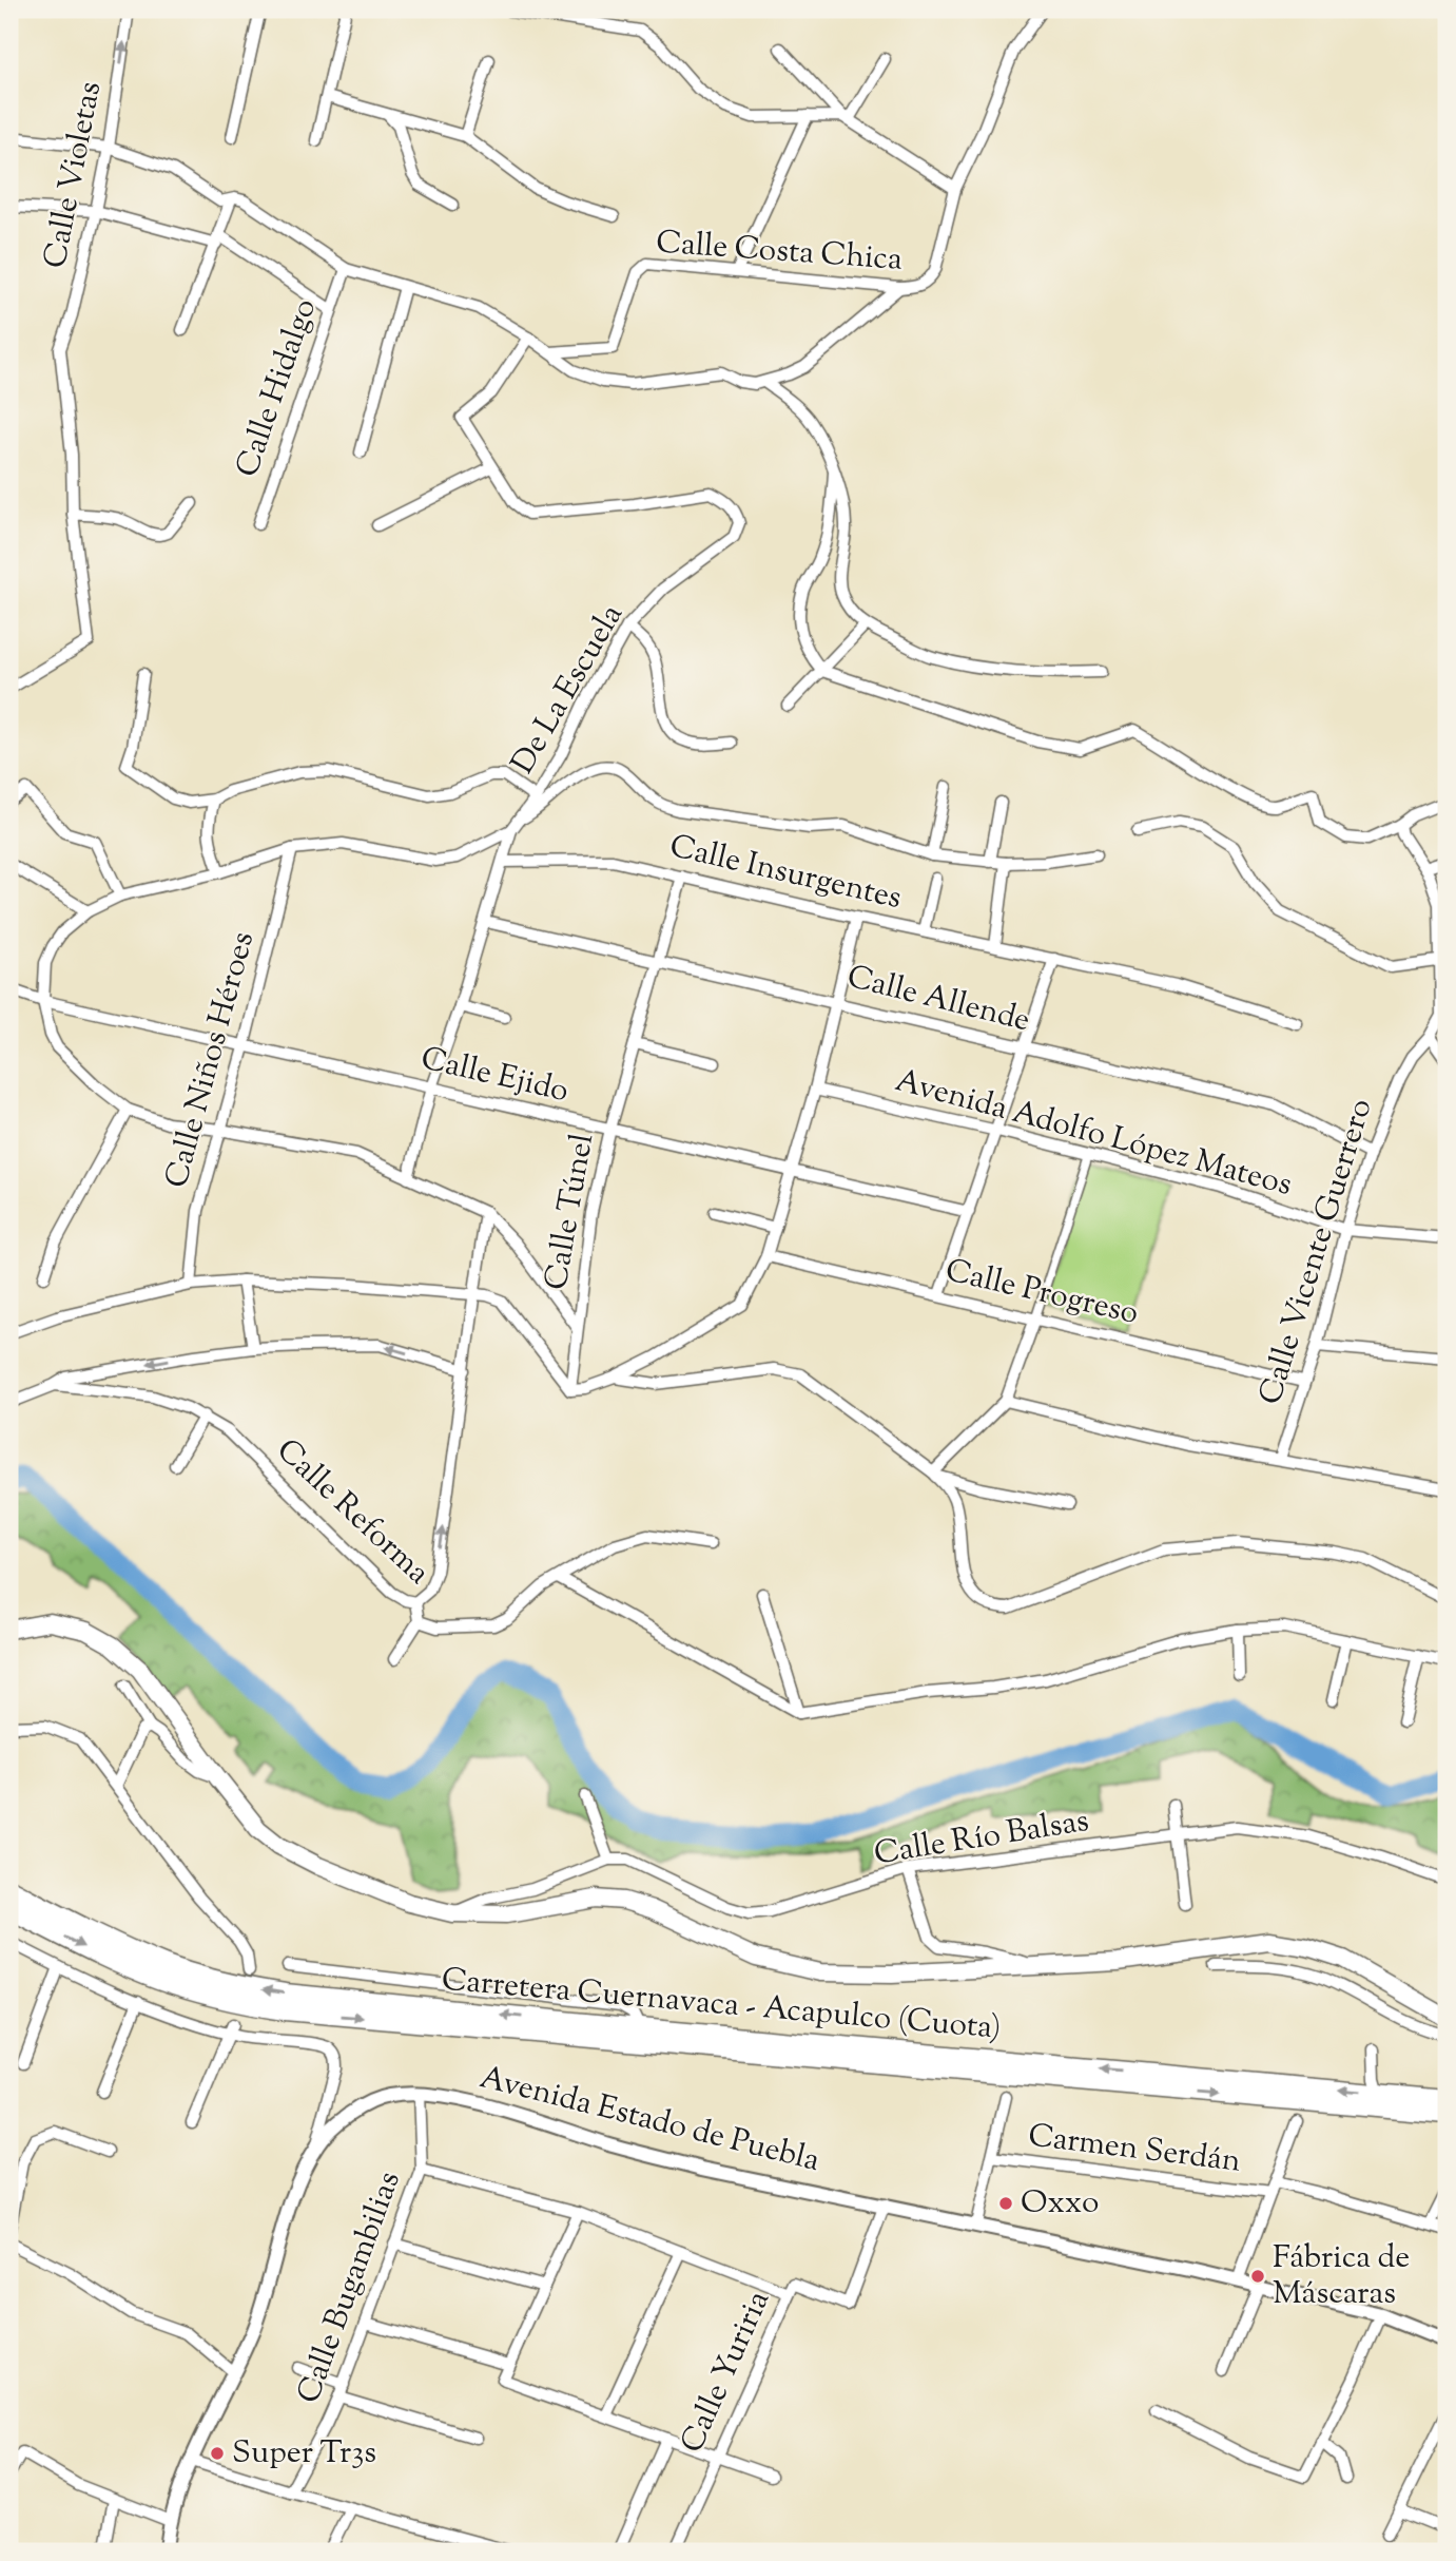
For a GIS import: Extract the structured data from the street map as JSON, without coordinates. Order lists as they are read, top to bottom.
{
  "streets": {
    "highway": ["Carretera Cuernavaca - Acapulco (Cuota)"],
    "street": [
      "Calle Violetas",
      "Calle Costa Chica",
      "Calle Hidalgo",
      "De La Escuela",
      "Calle Insurgentes",
      "Calle Allende",
      "Calle Niños Héroes",
      "Calle Ejido",
      "Avenida Adolfo López Mateos",
      "Calle Túnel",
      "Calle Vicente Guerrero",
      "Calle Progreso",
      "Calle Reforma",
      "Calle Río Balsas",
      "Avenida Estado de Puebla",
      "Carmen Serdán",
      "Calle Bugambilias",
      "Calle Yuriria"
    ]
  },
  "crossings": [
    ["Calle Insurgentes", "Calle Túnel"],
    ["Calle Allende", "Calle Túnel"],
    ["Calle Allende", "Calle Vicente Guerrero"],
    ["Calle Niños Héroes", "Calle Ejido"],
    ["Calle Ejido", "Calle Túnel"],
    ["Avenida Adolfo López Mateos", "Calle Vicente Guerrero"],
    ["Calle Vicente Guerrero", "Calle Progreso"],
    ["Avenida Estado de Puebla", "Calle Bugambilias"],
    ["Avenida Estado de Puebla", "Calle Yuriria"]
  ],
  "places": ["Oxxo", "Fábrica de Máscaras", "Super Tr3s"]
}
